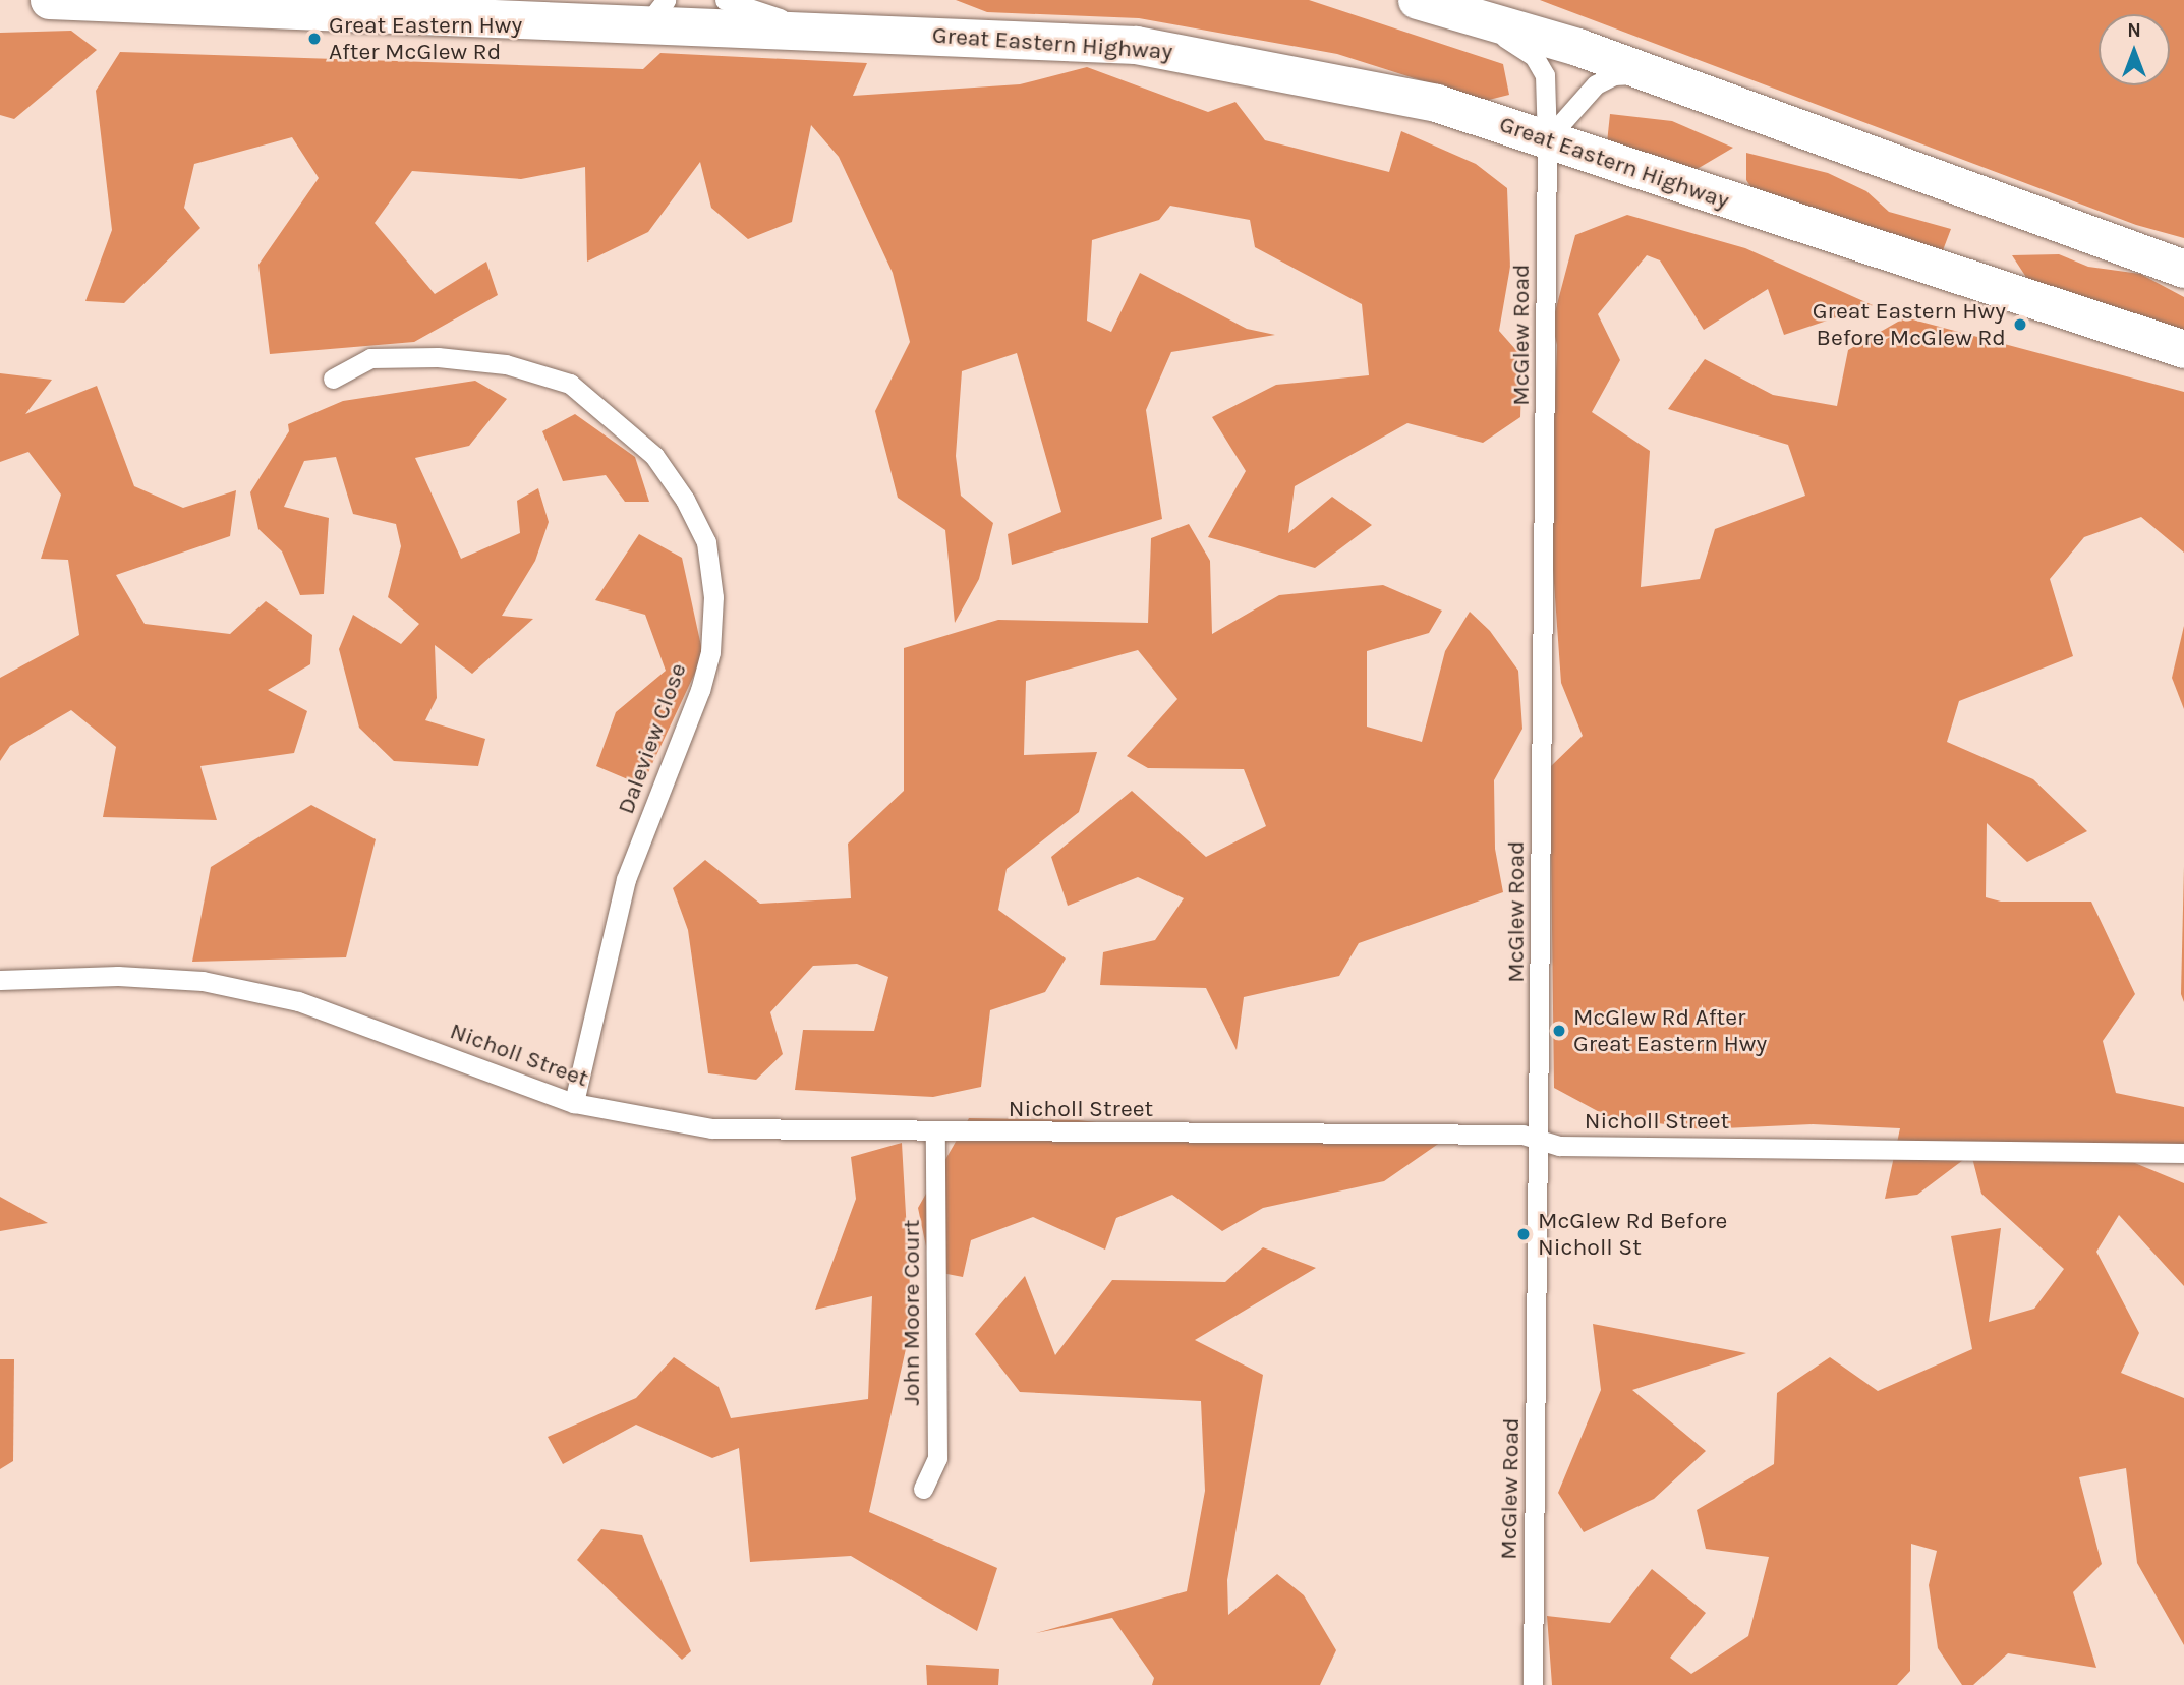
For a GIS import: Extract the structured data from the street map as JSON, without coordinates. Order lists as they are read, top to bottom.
{
  "streets": {
    "highway": ["Great Eastern Highway"],
    "street": [
      "McGlew Road",
      "Daleview Close",
      "Nicholl Street",
      "John Moore Court"
    ]
  },
  "crossings": [
    ["Great Eastern Highway", "McGlew Road"],
    ["McGlew Road", "Nicholl Street"],
    ["Daleview Close", "Nicholl Street"],
    ["Nicholl Street", "John Moore Court"]
  ],
  "places": [
    "Great Eastern Hwy After McGlew Rd",
    "Great Eastern Hwy Before McGlew Rd",
    "McGlew Rd After Great Eastern Hwy",
    "McGlew Rd Before Nicholl St"
  ],
  "north": "top"
}
